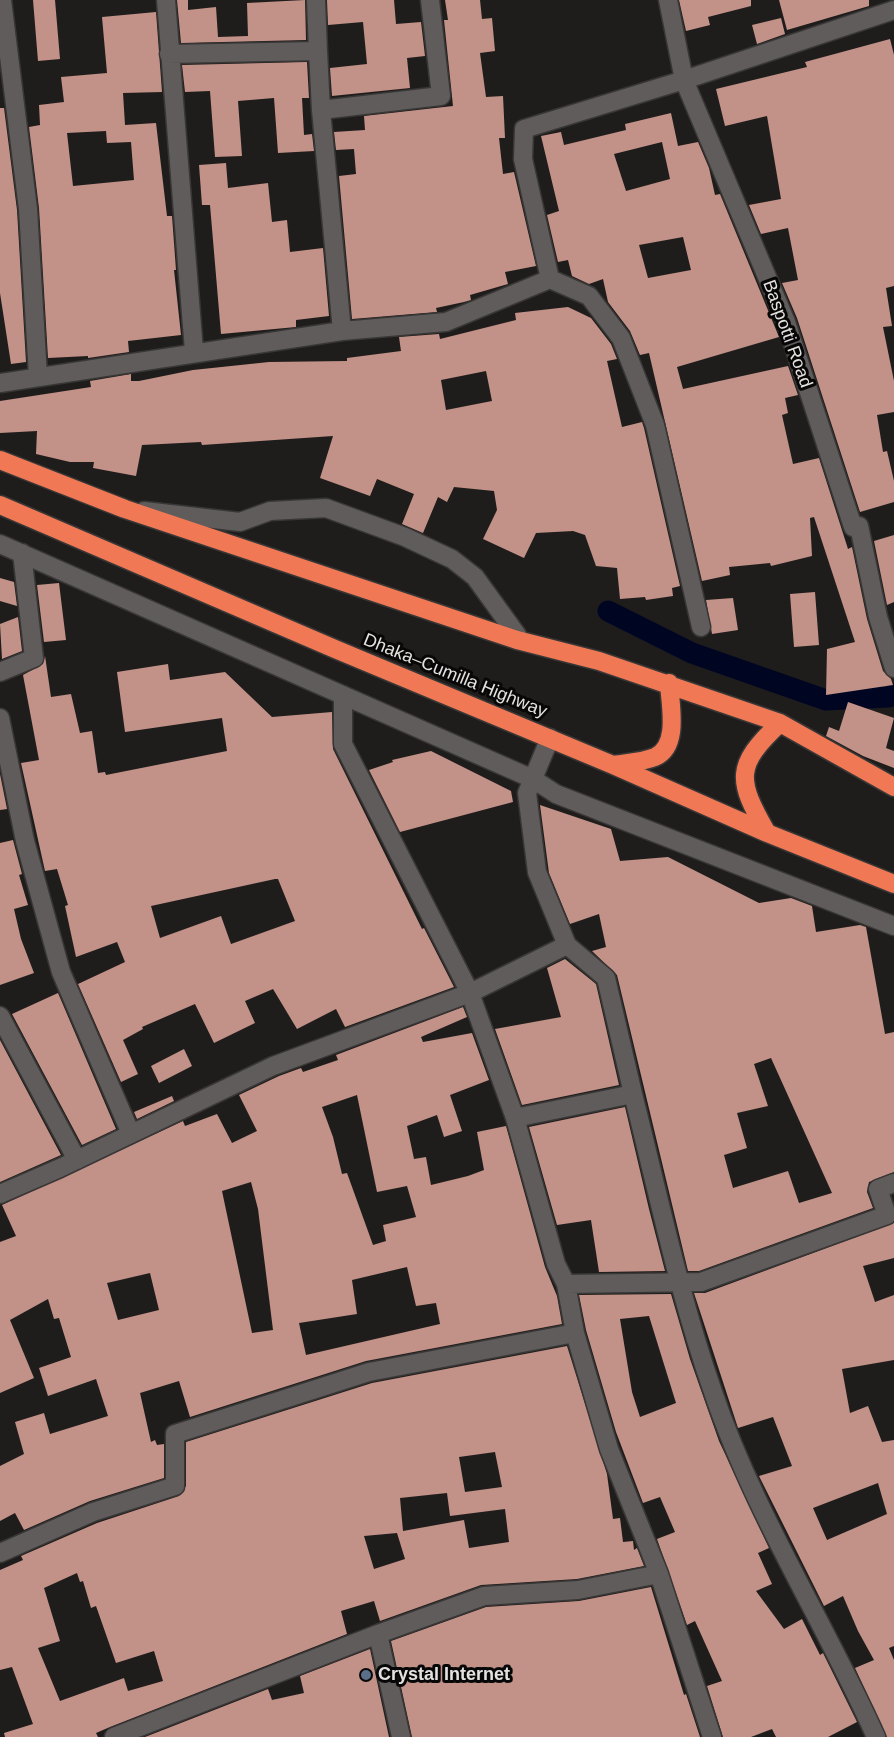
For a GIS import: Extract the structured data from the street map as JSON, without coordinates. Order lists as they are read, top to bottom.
{
  "streets": {
    "highway": ["Dhaka–Cumilla Highway"],
    "street": ["Baspotti Road"]
  },
  "places": ["Crystal Internet"]
}
